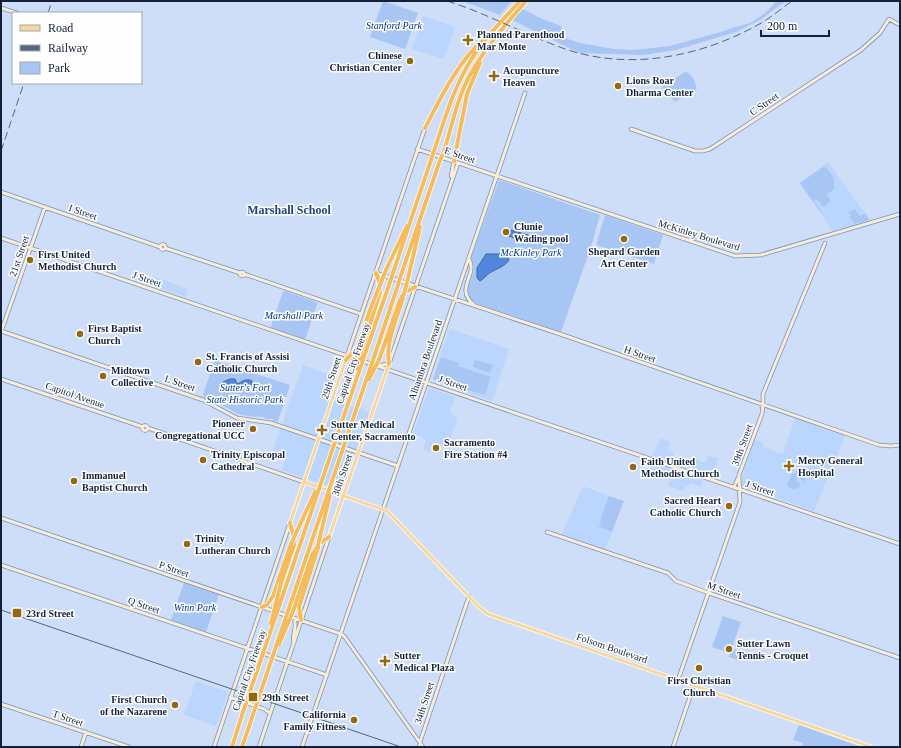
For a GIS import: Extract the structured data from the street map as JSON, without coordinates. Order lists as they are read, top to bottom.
{
  "streets": {
    "highway": ["Capital City Freeway"],
    "main road": [
      "C Street",
      "E Street",
      "I Street",
      "McKinley Boulevard",
      "21st Street",
      "J Street",
      "H Street",
      "Alhambra Boulevard",
      "29th Street",
      "L Street",
      "Capitol Avenue",
      "39th Street",
      "30th Street",
      "P Street",
      "M Street",
      "Q Street",
      "Folsom Boulevard",
      "34th Street",
      "T Street"
    ]
  },
  "crossings": [
    ["E Street", "McKinley Boulevard"],
    ["E Street", "Alhambra Boulevard"],
    ["E Street", "29th Street"],
    ["E Street", "30th Street"],
    ["I Street", "21st Street"],
    ["I Street", "29th Street"],
    ["McKinley Boulevard", "Alhambra Boulevard"],
    ["21st Street", "J Street"],
    ["21st Street", "L Street"],
    ["J Street", "Alhambra Boulevard"],
    ["J Street", "29th Street"],
    ["J Street", "39th Street"],
    ["J Street", "30th Street"],
    ["H Street", "Alhambra Boulevard"],
    ["H Street", "29th Street"],
    ["H Street", "39th Street"],
    ["H Street", "30th Street"],
    ["Alhambra Boulevard", "L Street"],
    ["Alhambra Boulevard", "P Street"],
    ["Alhambra Boulevard", "Q Street"],
    ["Alhambra Boulevard", "Folsom Boulevard"],
    ["29th Street", "L Street"],
    ["29th Street", "Capitol Avenue"],
    ["29th Street", "P Street"],
    ["29th Street", "Q Street"],
    ["L Street", "30th Street"],
    ["39th Street", "M Street"],
    ["39th Street", "Folsom Boulevard"],
    ["30th Street", "P Street"],
    ["30th Street", "Q Street"],
    ["Folsom Boulevard", "34th Street"]
  ],
  "districts": ["Marshall School"],
  "parks": [
    "Stanford Park",
    "McKinley Park",
    "Marshall Park",
    "Sutter's Fort State Historic Park",
    "Winn Park"
  ],
  "places": {
    "health": [
      "Planned Parenthood Mar Monte",
      "Acupuncture Heaven",
      "Sutter Medical Center, Sacramento",
      "Mercy General Hospital",
      "Sutter Medical Plaza"
    ],
    "other": [
      "Chinese Christian Center",
      "Lions Roar Dharma Center",
      "Clunie Wading pool",
      "Shepard Garden Art Center",
      "First United Methodist Church",
      "First Baptist Church",
      "St. Francis of Assisi Catholic Church",
      "Midtown Collective",
      "Pioneer Congregational UCC",
      "Sacramento Fire Station #4",
      "Trinity Episcopal Cathedral",
      "Faith United Methodist Church",
      "Immanuel Baptist Church",
      "Sacred Heart Catholic Church",
      "Trinity Lutheran Church",
      "Sutter Lawn Tennis - Croquet",
      "First Christian Church",
      "First Church of the Nazarene",
      "California Family Fitness"
    ],
    "transit": ["23rd Street", "29th Street"]
  },
  "legend": ["Road", "Railway", "Park"],
  "scale_bar": "200 m"
}
